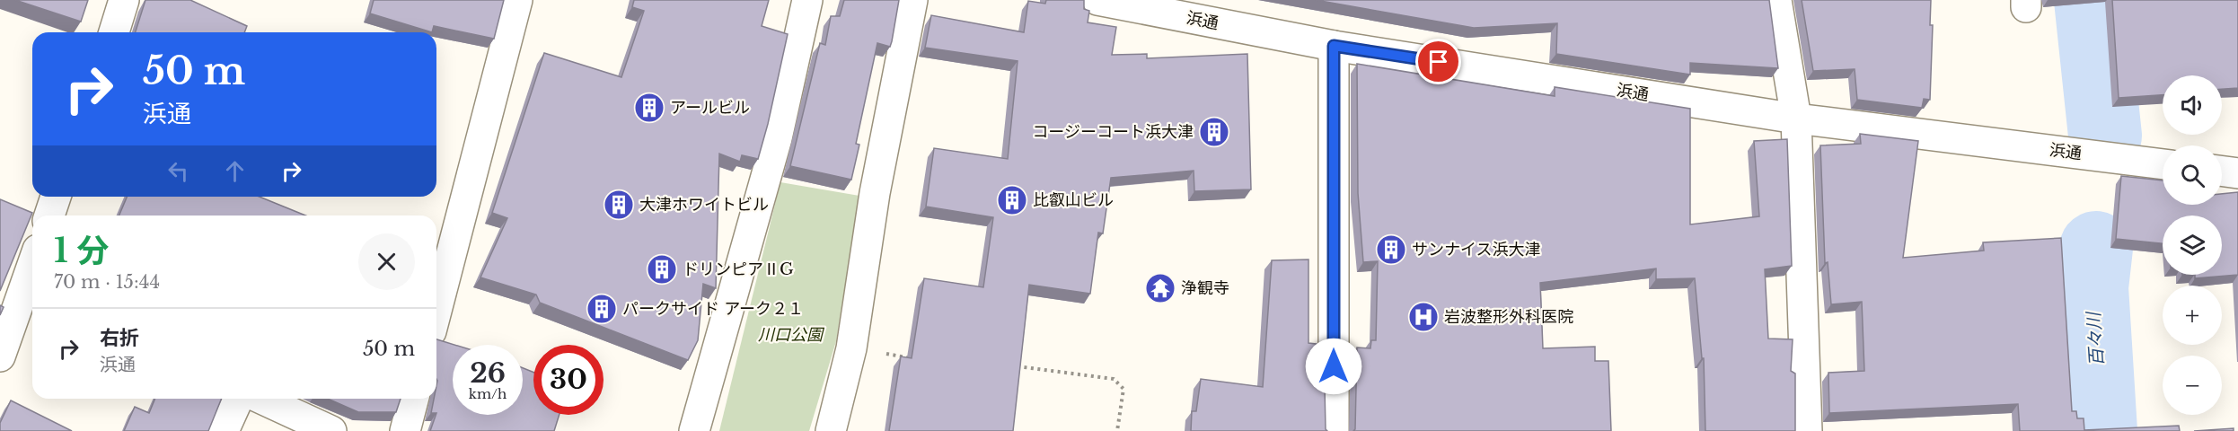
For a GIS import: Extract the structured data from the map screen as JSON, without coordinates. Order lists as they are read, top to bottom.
{
  "streets": {
    "street": ["浜通"]
  },
  "water": ["百々川"],
  "parks": ["川口公園"],
  "places": {
    "building": [
      "アールビル",
      "コージーコート浜大津",
      "比叡山ビル",
      "大津ホワイトビル",
      "サンナイス浜大津",
      "ドリンピアⅡG",
      "パークサイド アーク２１"
    ],
    "temple": ["浄観寺"],
    "hospital": ["岩波整形外科医院"]
  },
  "page": {
    "turn": ["50 m", "浜通"],
    "map_buttons": ["+", "−"],
    "heading": ["1 分", "70 m · 15:44"],
    "list": [
      {
        "name": "右折",
        "note": "浜通",
        "value": "50 m"
      }
    ],
    "speed": "26 km/h",
    "limit": "30"
  }
}
